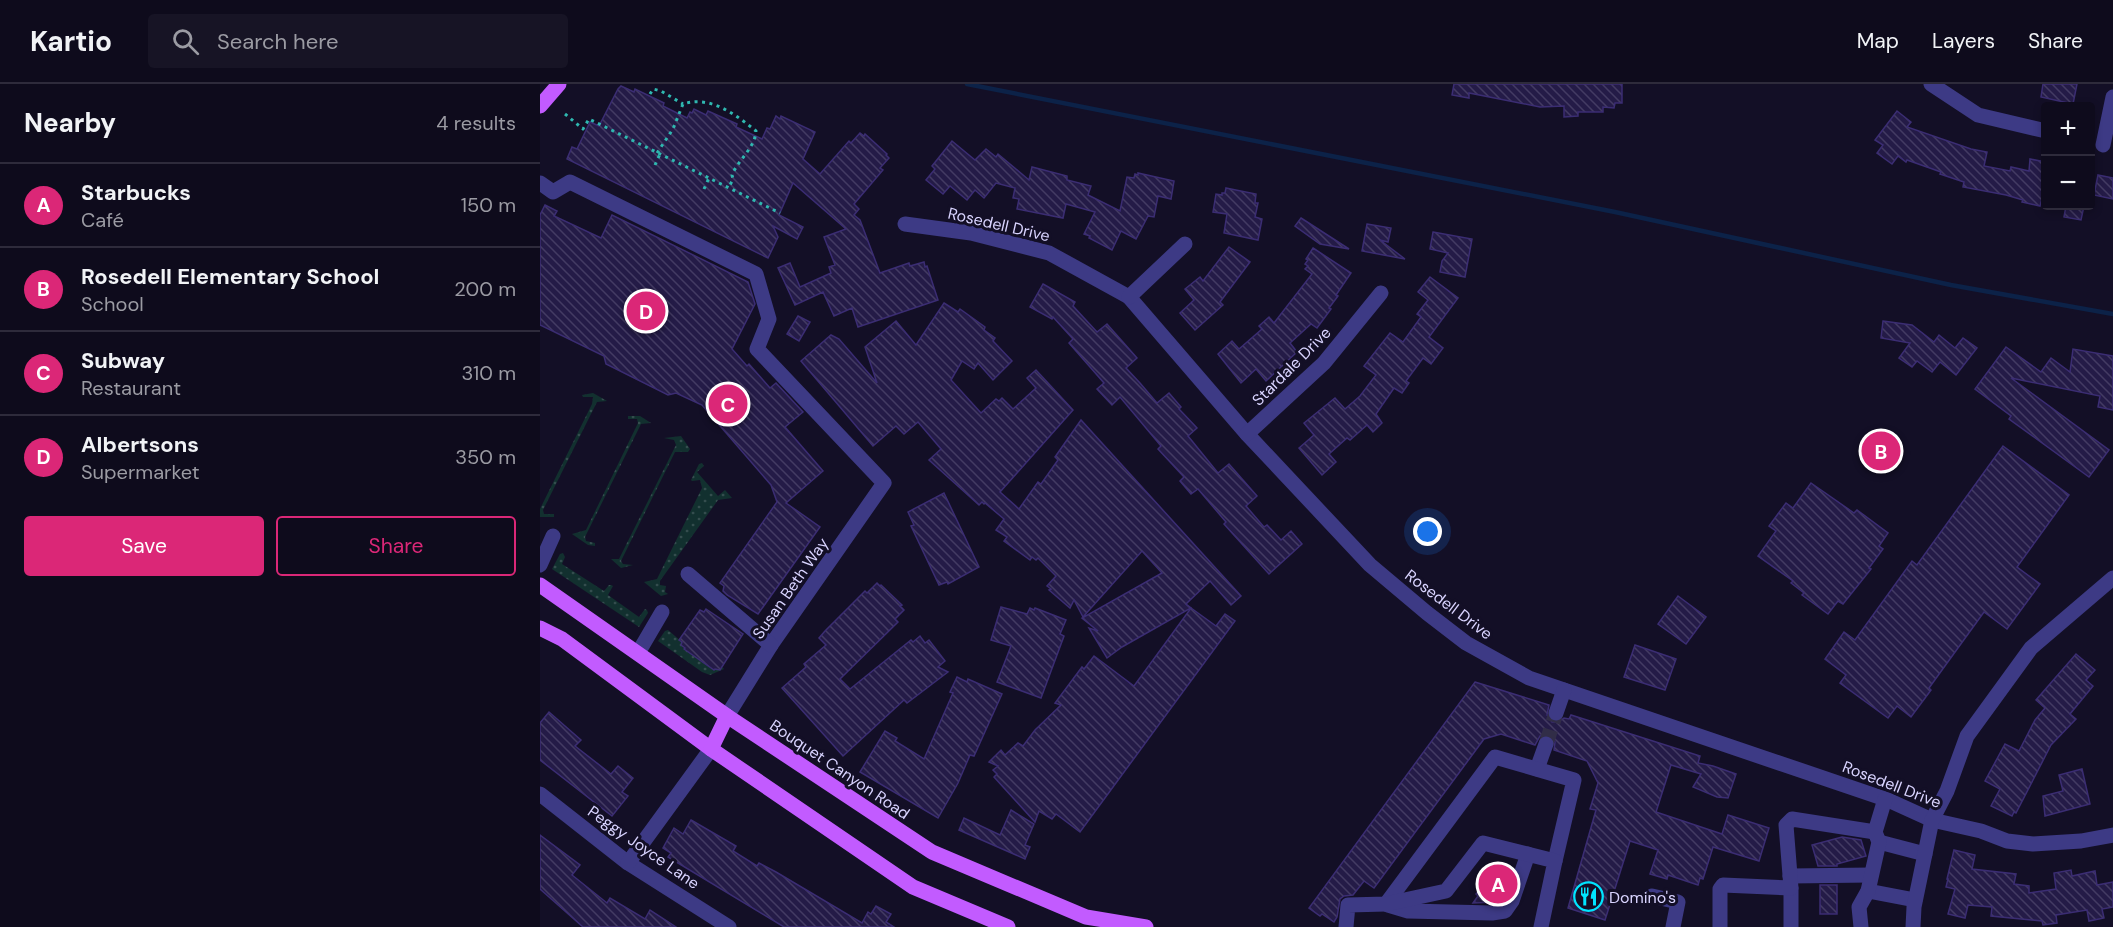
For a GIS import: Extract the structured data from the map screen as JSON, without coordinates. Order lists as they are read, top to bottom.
{
  "streets": {
    "main road": ["Bouquet Canyon Road"],
    "street": [
      "Rosedell Drive",
      "Stardale Drive",
      "Susan Beth Way",
      "Peggy Joyce Lane"
    ]
  },
  "crossings": [
    ["Rosedell Drive", "Stardale Drive"],
    ["Susan Beth Way", "Bouquet Canyon Road"]
  ],
  "places": {
    "restaurant": ["Domino's"]
  },
  "page": {
    "header": "Kartio",
    "search": "Search here",
    "nav": ["Map", "Layers", "Share"],
    "heading": ["Nearby", "4 results"],
    "map_buttons": ["+", "−"],
    "list": [
      {
        "mark": "A",
        "name": "Starbucks",
        "note": "Café",
        "value": "150 m"
      },
      {
        "mark": "B",
        "name": "Rosedell Elementary School",
        "note": "School",
        "value": "200 m"
      },
      {
        "mark": "C",
        "name": "Subway",
        "note": "Restaurant",
        "value": "310 m"
      },
      {
        "mark": "D",
        "name": "Albertsons",
        "note": "Supermarket",
        "value": "350 m"
      }
    ],
    "pins": [
      "D",
      "C",
      "B",
      "A"
    ],
    "buttons": ["Save", "Share"]
  }
}
